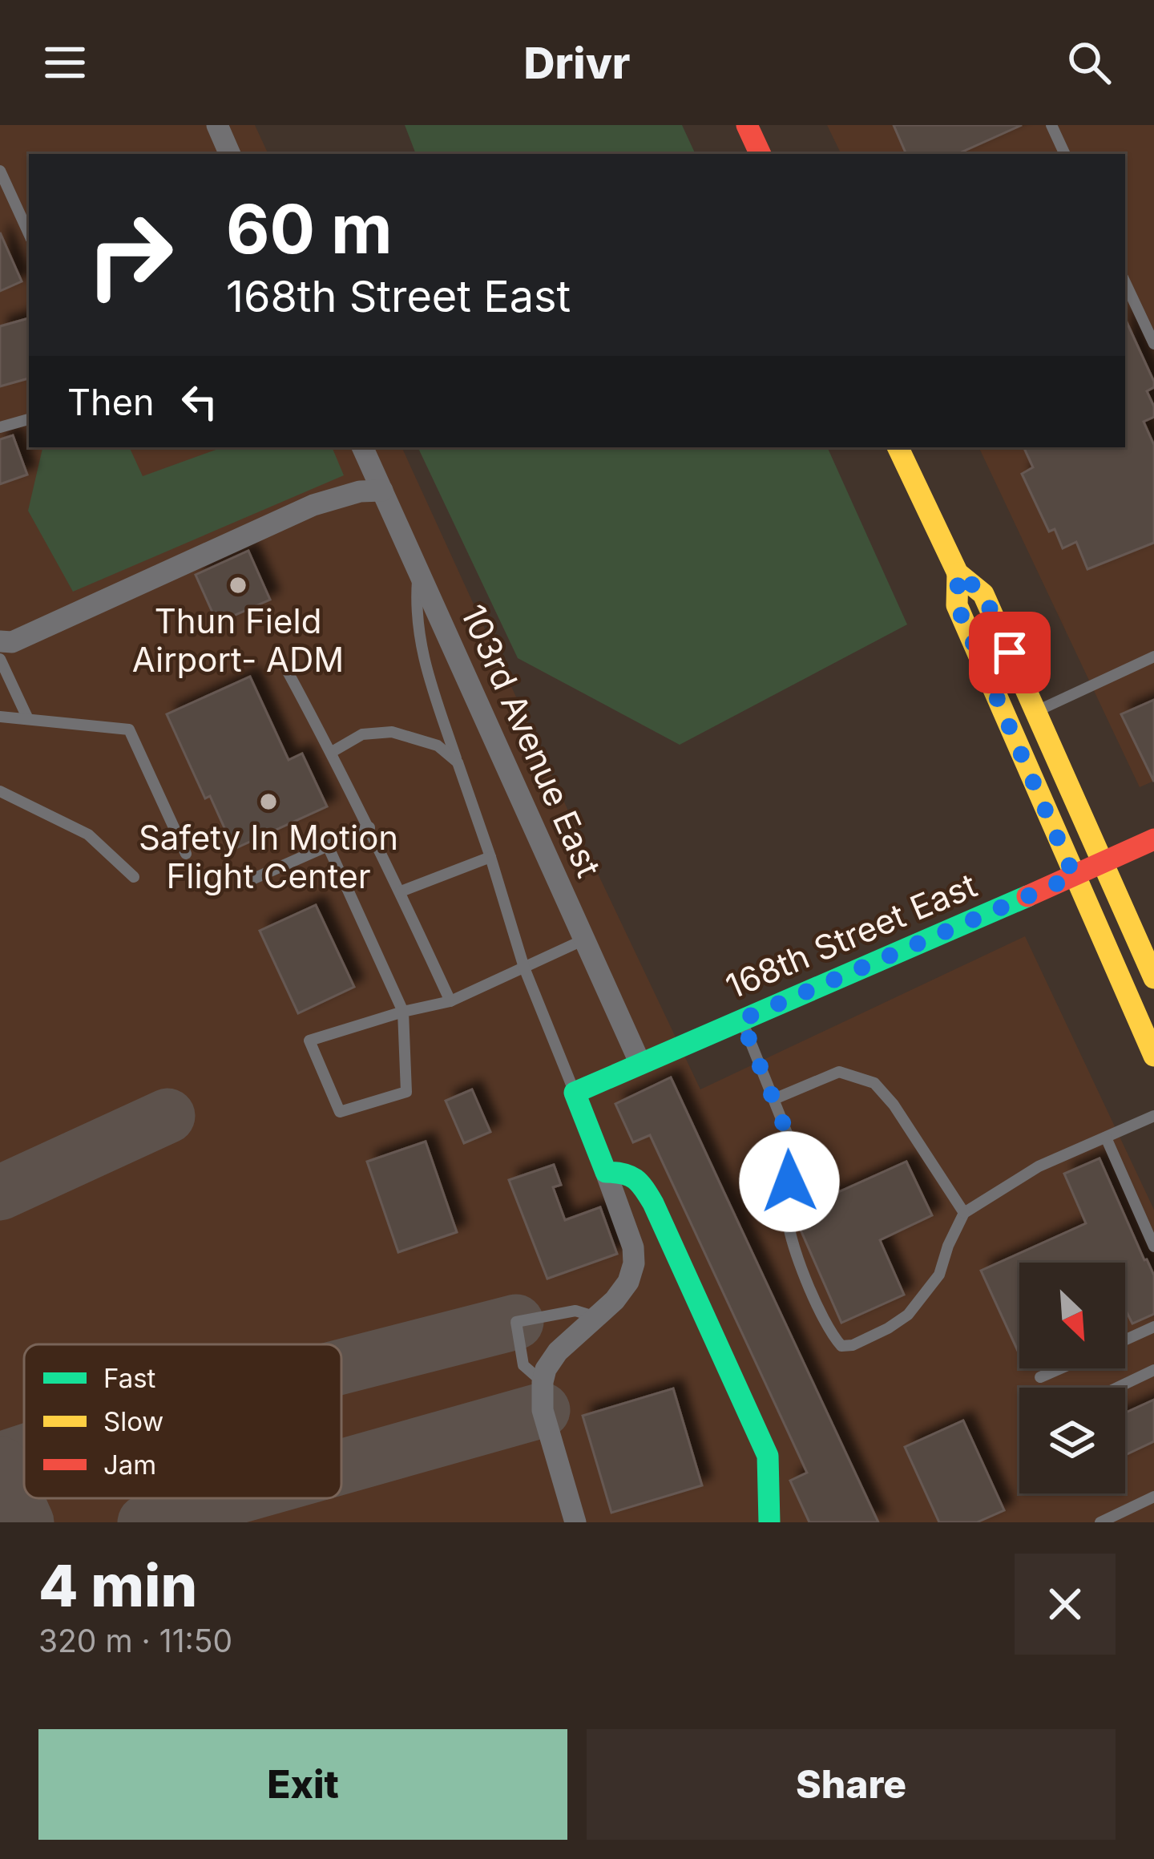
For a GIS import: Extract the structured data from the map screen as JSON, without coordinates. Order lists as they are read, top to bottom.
{
  "streets": {
    "main road": ["168th Street East"],
    "street": ["103rd Avenue East"]
  },
  "crossings": [
    ["103rd Avenue East", "168th Street East"]
  ],
  "places": ["Thun Field Airport- ADM", "Safety In Motion Flight Center"],
  "legend": ["Fast", "Slow", "Jam"],
  "north": "bottom right",
  "page": {
    "header": "Drivr",
    "turn": ["60 m", "168th Street East"],
    "then": "Then",
    "heading": ["4 min", "320 m · 11:50"],
    "buttons": ["Exit", "Share"]
  }
}
